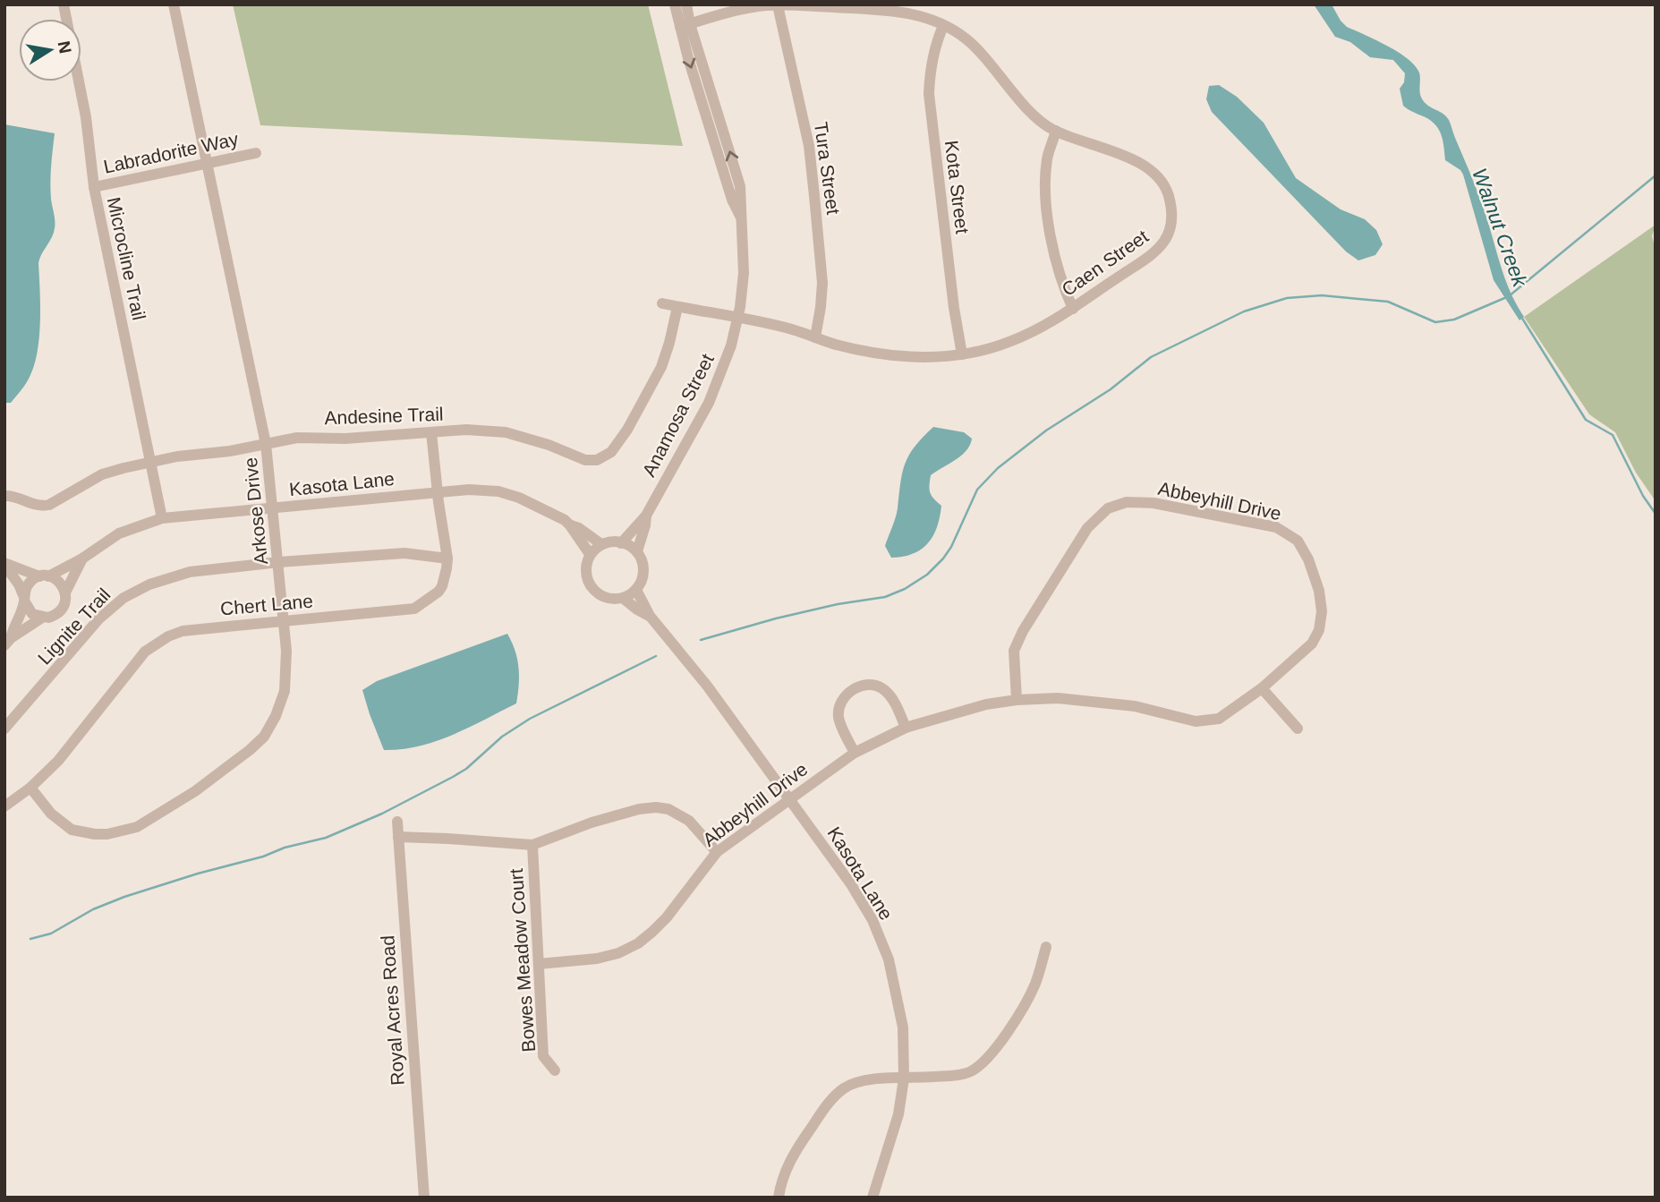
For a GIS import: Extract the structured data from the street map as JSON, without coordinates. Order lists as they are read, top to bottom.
{
  "streets": {
    "street": [
      "Labradorite Way",
      "Tura Street",
      "Kota Street",
      "Microcline Trail",
      "Caen Street",
      "Anamosa Street",
      "Andesine Trail",
      "Kasota Lane",
      "Abbeyhill Drive",
      "Arkose Drive",
      "Chert Lane",
      "Lignite Trail",
      "Bowes Meadow Court",
      "Royal Acres Road"
    ]
  },
  "crossings": [
    ["Labradorite Way", "Microcline Trail"],
    ["Labradorite Way", "Arkose Drive"],
    ["Tura Street", "Caen Street"],
    ["Kota Street", "Caen Street"],
    ["Microcline Trail", "Andesine Trail"],
    ["Microcline Trail", "Kasota Lane"],
    ["Caen Street", "Anamosa Street"],
    ["Caen Street", "Andesine Trail"],
    ["Anamosa Street", "Kasota Lane"],
    ["Andesine Trail", "Arkose Drive"],
    ["Andesine Trail", "Chert Lane"],
    ["Kasota Lane", "Abbeyhill Drive"],
    ["Kasota Lane", "Arkose Drive"],
    ["Kasota Lane", "Chert Lane"],
    ["Abbeyhill Drive", "Bowes Meadow Court"],
    ["Arkose Drive", "Chert Lane"],
    ["Arkose Drive", "Lignite Trail"],
    ["Chert Lane", "Lignite Trail"]
  ],
  "water": ["Walnut Creek"],
  "north": "right"
}
